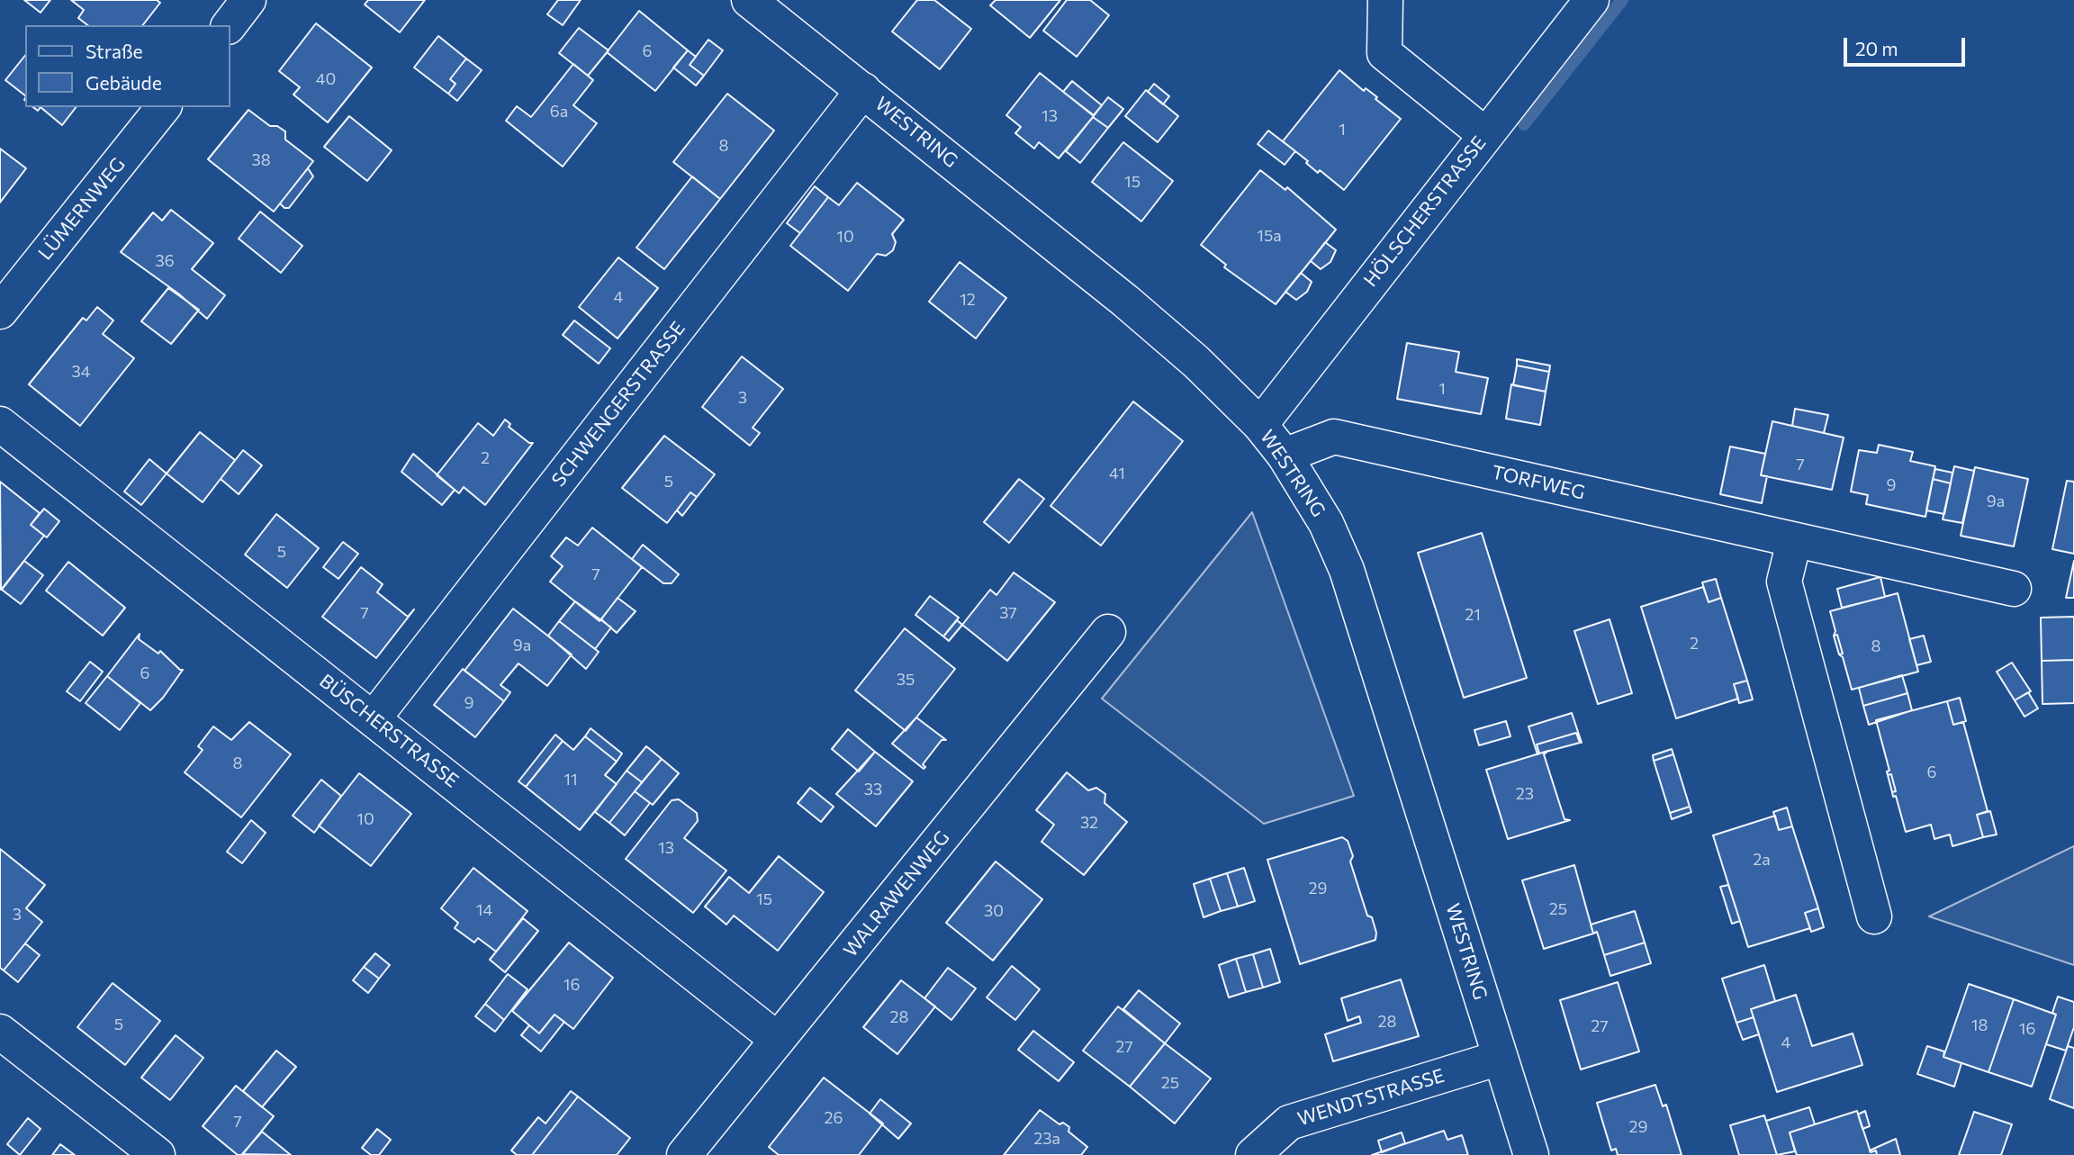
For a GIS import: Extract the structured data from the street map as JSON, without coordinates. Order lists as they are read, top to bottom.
{
  "streets": {
    "street": [
      "WESTRING",
      "LÜMERNWEG",
      "HÖLSCHERSTRASSE",
      "SCHWENGERSTRASSE",
      "TORFWEG",
      "BÜSCHERSTRASSE",
      "WALRAWENWEG",
      "WENDTSTRASSE"
    ]
  },
  "crossings": [
    ["WESTRING", "HÖLSCHERSTRASSE"],
    ["WESTRING", "SCHWENGERSTRASSE"],
    ["WESTRING", "TORFWEG"],
    ["WESTRING", "WENDTSTRASSE"],
    ["SCHWENGERSTRASSE", "BÜSCHERSTRASSE"],
    ["BÜSCHERSTRASSE", "WALRAWENWEG"]
  ],
  "house_numbers": [
    "6",
    "40",
    "6a",
    "13",
    "1",
    "8",
    "38",
    "15",
    "15a",
    "10",
    "36",
    "4",
    "12",
    "34",
    "1",
    "3",
    "2",
    "7",
    "41",
    "5",
    "9",
    "9a",
    "5",
    "7",
    "7",
    "37",
    "21",
    "2",
    "9a",
    "8",
    "6",
    "35",
    "9",
    "8",
    "6",
    "11",
    "33",
    "23",
    "10",
    "32",
    "13",
    "2a",
    "29",
    "15",
    "25",
    "14",
    "30",
    "3",
    "16",
    "28",
    "28",
    "5",
    "18",
    "27",
    "16",
    "4",
    "27",
    "25",
    "26",
    "7",
    "29",
    "23a"
  ],
  "legend": ["Straße", "Gebäude"],
  "scale_bar": "20 m"
}
